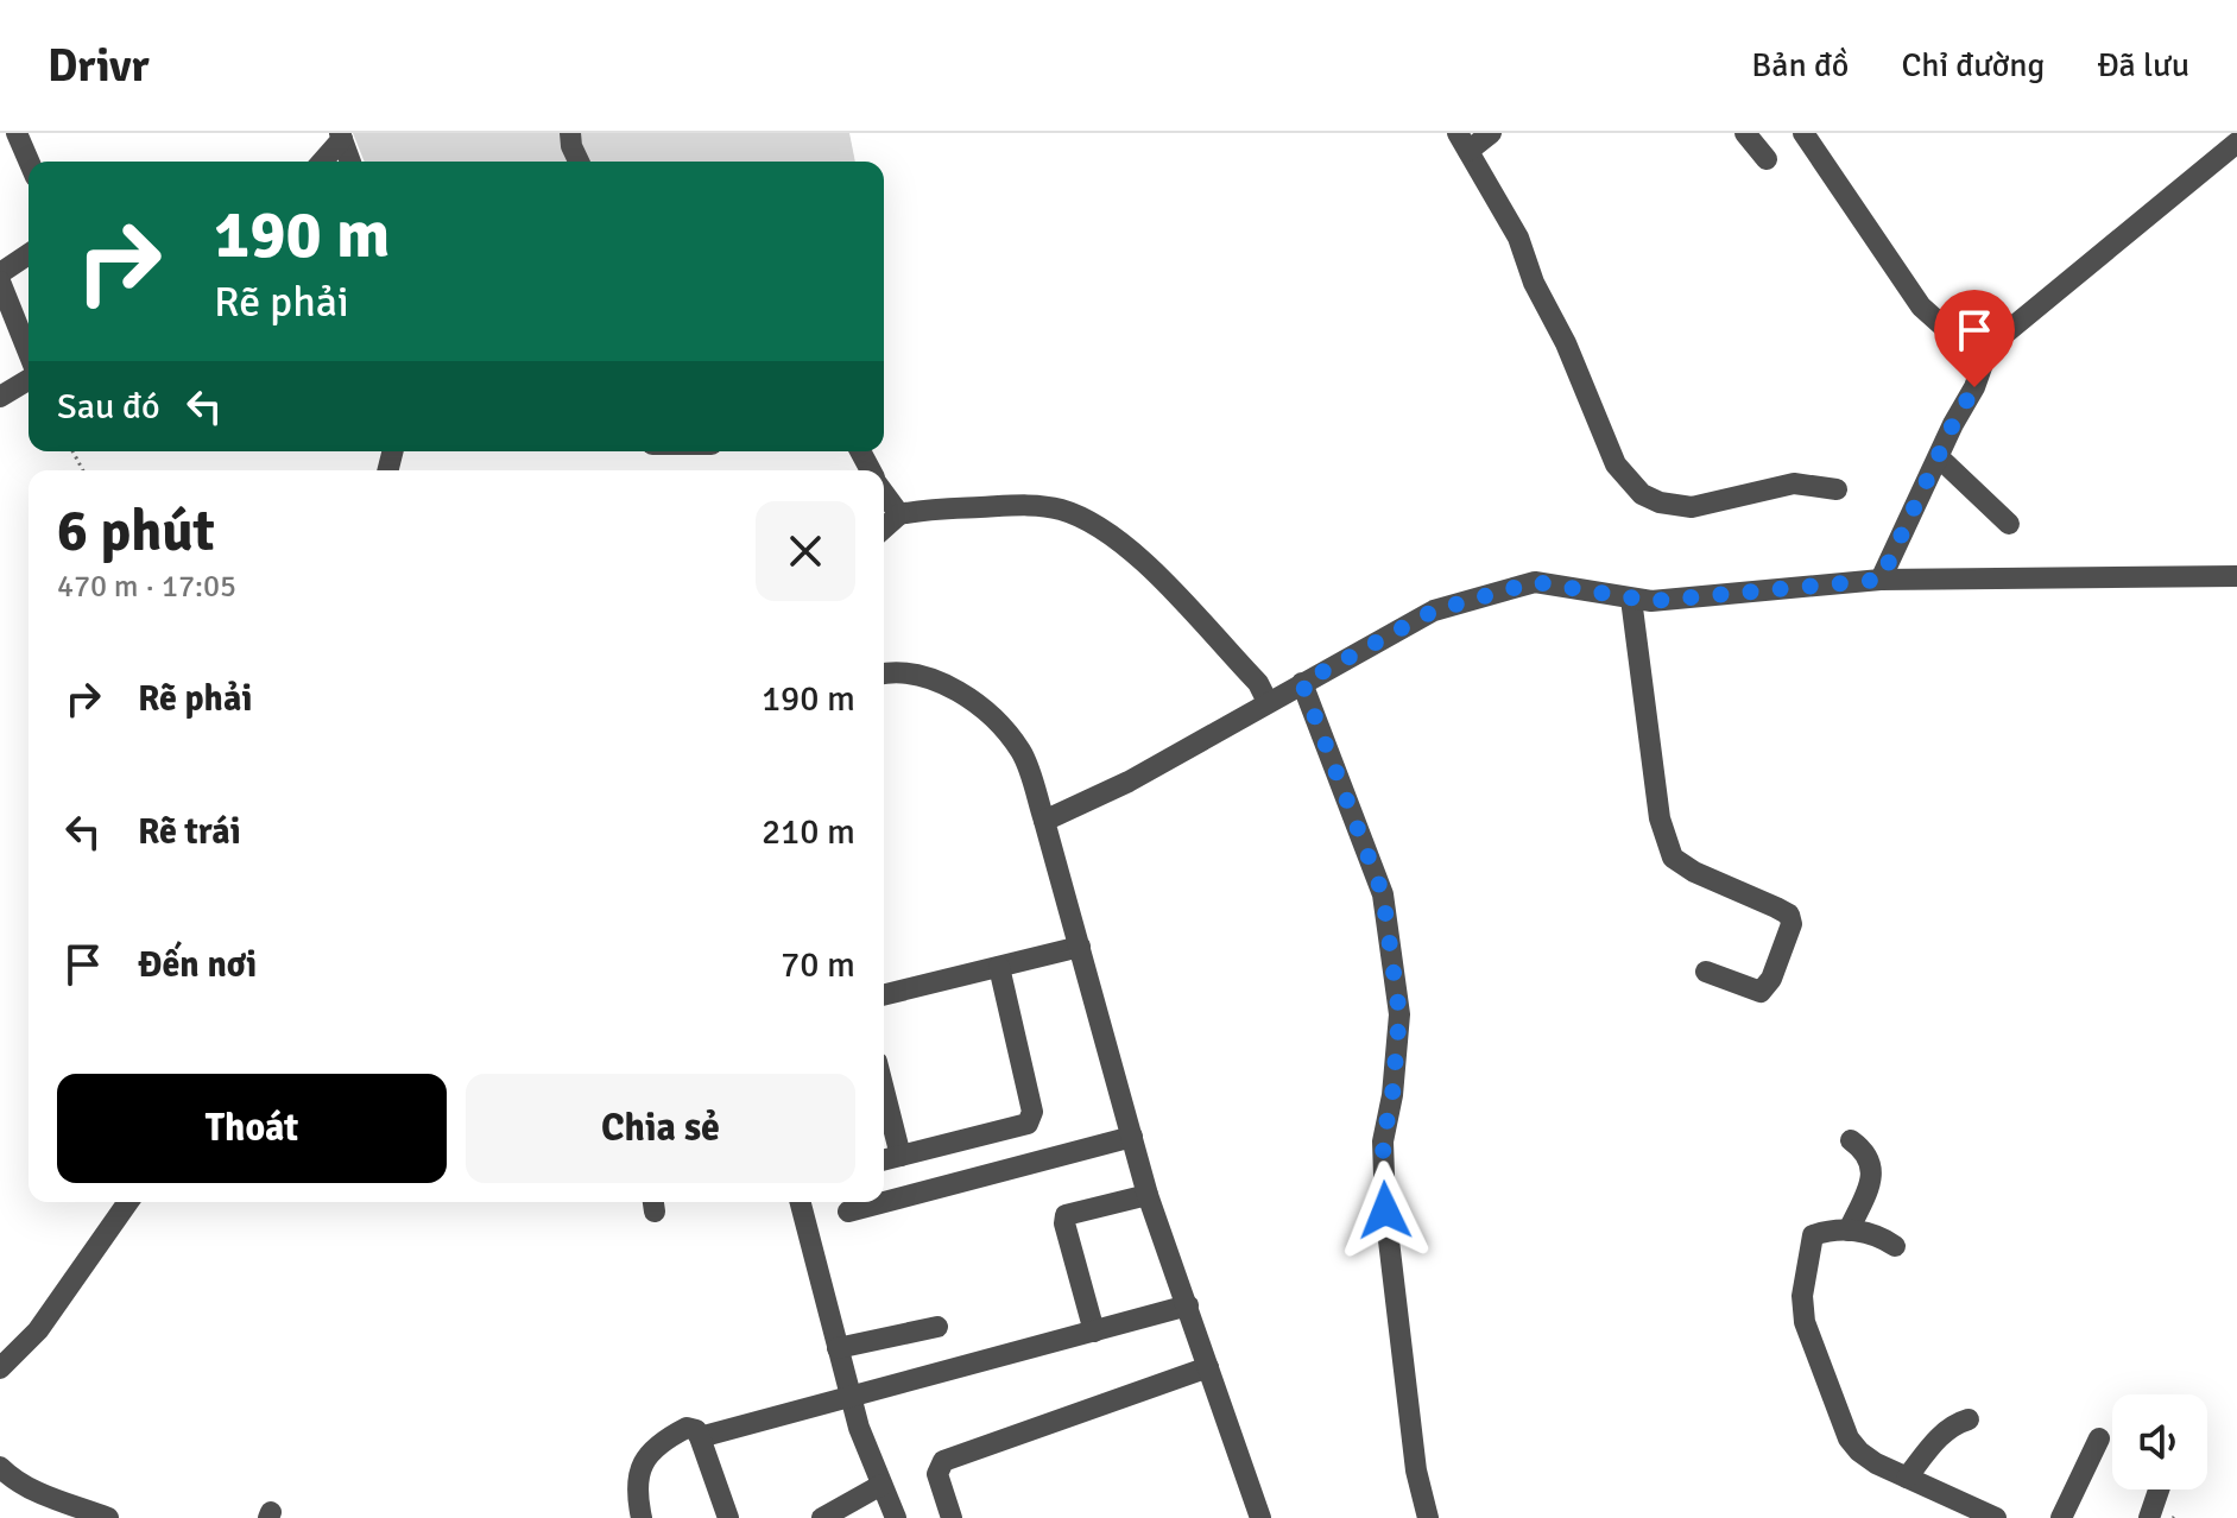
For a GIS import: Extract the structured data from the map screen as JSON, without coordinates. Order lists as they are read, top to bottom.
{
  "page": {
    "header": "Drivr",
    "nav": ["Bản đồ", "Chỉ đường", "Đã lưu"],
    "turn": ["190 m", "Rẽ phải"],
    "then": "Sau đó",
    "heading": ["6 phút", "470 m · 17:05"],
    "list": [
      {
        "name": "Rẽ phải",
        "value": "190 m"
      },
      {
        "name": "Rẽ trái",
        "value": "210 m"
      },
      {
        "name": "Đến nơi",
        "value": "70 m"
      }
    ],
    "buttons": ["Thoát", "Chia sẻ"]
  }
}
